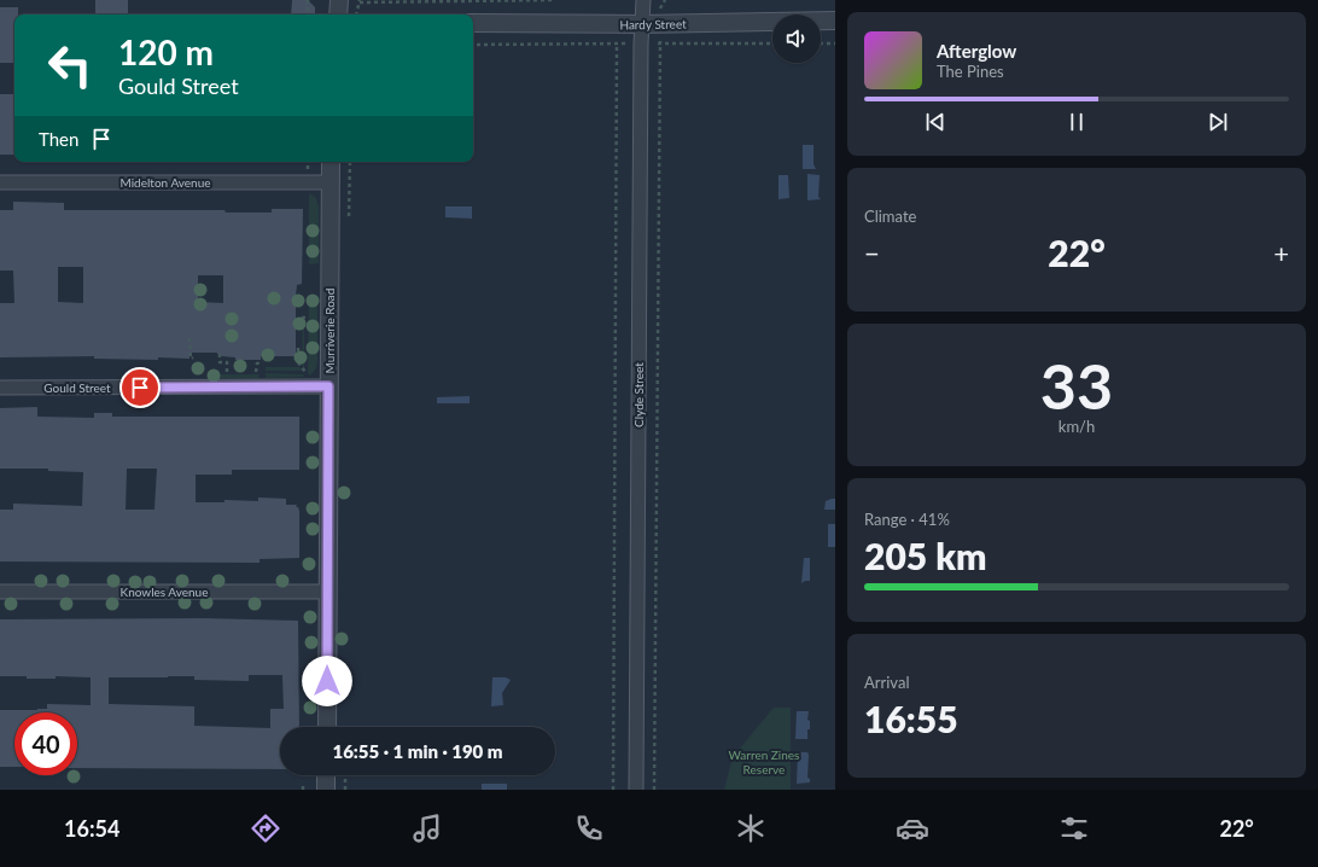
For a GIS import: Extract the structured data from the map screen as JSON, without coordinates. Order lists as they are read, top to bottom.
{
  "streets": {
    "street": [
      "Hardy Street",
      "Midelton Avenue",
      "Murriverie Road",
      "Gould Street",
      "Clyde Street",
      "Knowles Avenue"
    ]
  },
  "crossings": [
    ["Hardy Street", "Clyde Street"],
    ["Midelton Avenue", "Murriverie Road"],
    ["Murriverie Road", "Gould Street"],
    ["Murriverie Road", "Knowles Avenue"]
  ],
  "parks": ["Warren Zines Reserve"],
  "page": {
    "turn": ["120 m", "Gould Street"],
    "song": ["Afterglow", "The Pines"],
    "then": "Then",
    "tile": [
      "Climate",
      ["33", "km/h"],
      ["Range · 41%", "205 km"],
      ["Arrival", "16:55"]
    ],
    "heat": ["−", "22°", "+"],
    "limit": "40",
    "trip": "16:55 · 1 min · 190 m",
    "tabs": ["16:54", "22°"]
  }
}
